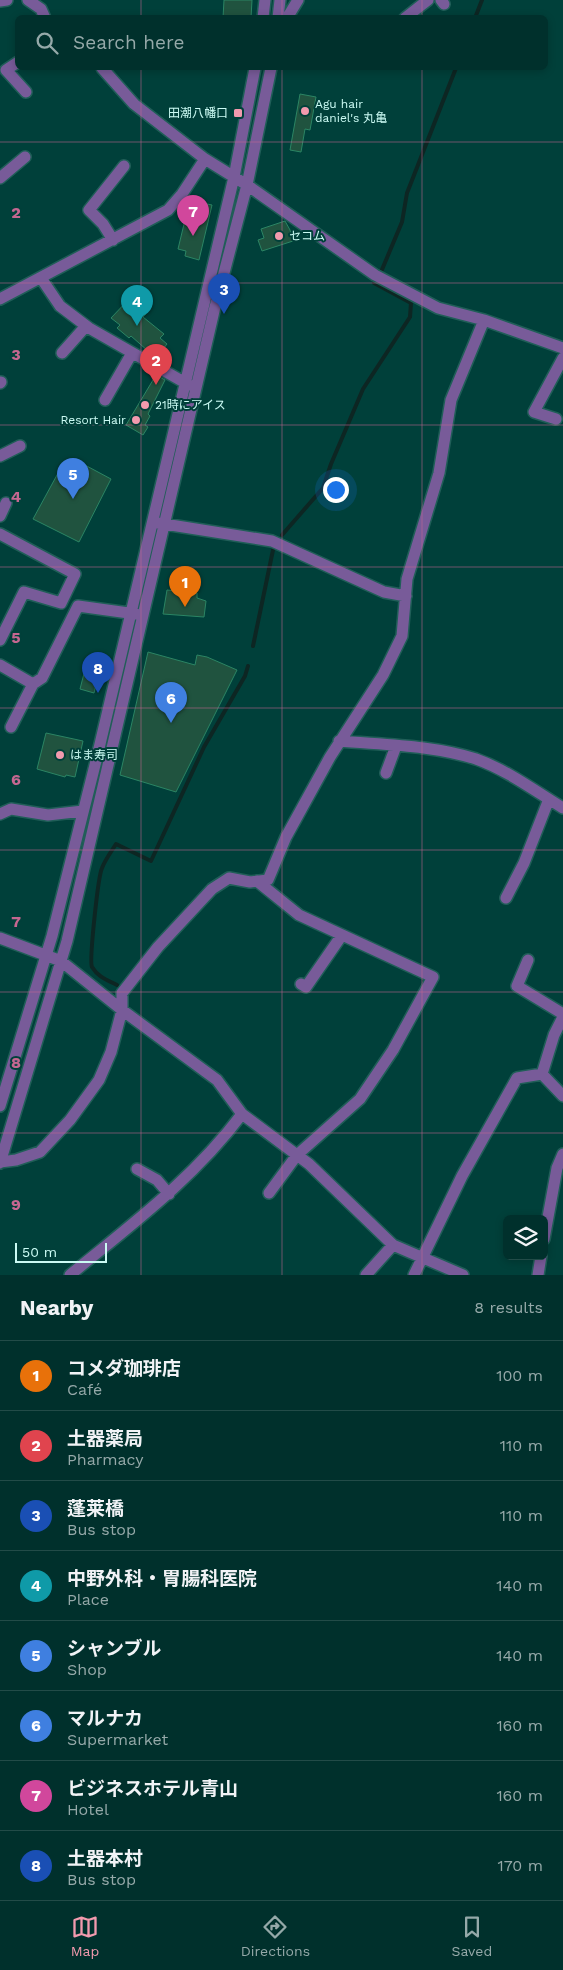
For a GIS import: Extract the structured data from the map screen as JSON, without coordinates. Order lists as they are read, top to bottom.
{
  "places": {
    "other": [
      "Agu hair daniel's 丸亀",
      "セコム",
      "21時にアイス",
      "Resort Hair",
      "はま寿司"
    ],
    "transit": ["田潮八幡口"]
  },
  "scale_bar": "50 m",
  "page": {
    "search": "Search here",
    "pins": [
      "7",
      "3",
      "4",
      "2",
      "5",
      "1",
      "8",
      "6"
    ],
    "scale": "50 m",
    "heading": ["Nearby", "8 results"],
    "list": [
      {
        "mark": "1",
        "name": "コメダ珈琲店",
        "note": "Café",
        "value": "100 m"
      },
      {
        "mark": "2",
        "name": "土器薬局",
        "note": "Pharmacy",
        "value": "110 m"
      },
      {
        "mark": "3",
        "name": "蓬莱橋",
        "note": "Bus stop",
        "value": "110 m"
      },
      {
        "mark": "4",
        "name": "中野外科・胃腸科医院",
        "note": "Place",
        "value": "140 m"
      },
      {
        "mark": "5",
        "name": "シャンブル",
        "note": "Shop",
        "value": "140 m"
      },
      {
        "mark": "6",
        "name": "マルナカ",
        "note": "Supermarket",
        "value": "160 m"
      },
      {
        "mark": "7",
        "name": "ビジネスホテル青山",
        "note": "Hotel",
        "value": "160 m"
      },
      {
        "mark": "8",
        "name": "土器本村",
        "note": "Bus stop",
        "value": "170 m"
      }
    ],
    "nav": ["Map", "Directions", "Saved"]
  },
  "grid": {
    "rows": [
      "2",
      "3",
      "4",
      "5",
      "6",
      "7",
      "8",
      "9"
    ]
  }
}
